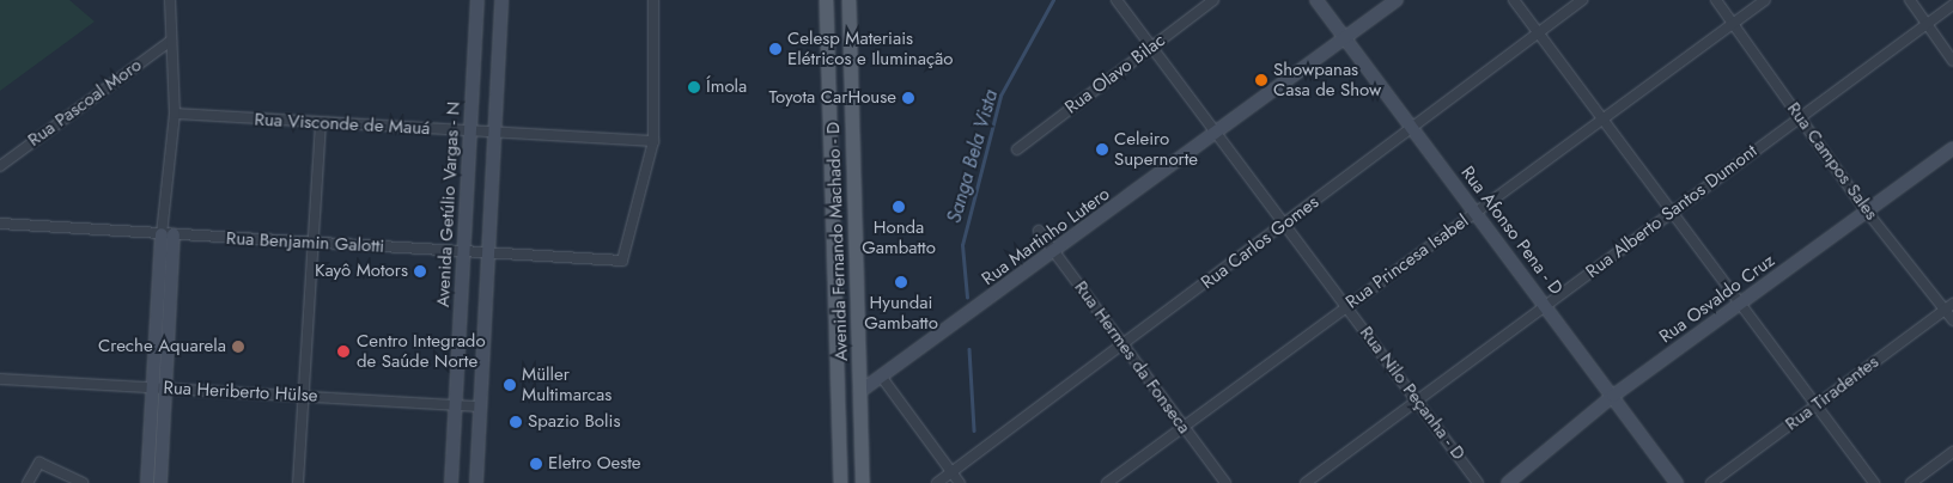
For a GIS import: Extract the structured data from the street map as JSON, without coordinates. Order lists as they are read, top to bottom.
{
  "streets": {
    "main road": ["Avenida Fernando Machado - D"],
    "street": [
      "Rua Olavo Bilac",
      "Rua Pascoal Moro",
      "Rua Visconde de Mauá",
      "Rua Campos Sales",
      "Avenida Getúlio Vargas - N",
      "Rua Alberto Santos Dumont",
      "Rua Afonso Pena - D",
      "Rua Martinho Lutero",
      "Rua Benjamin Galotti",
      "Rua Carlos Gomes",
      "Rua Princesa Isabel",
      "Rua Osvaldo Cruz",
      "Rua Hermes da Fonseca",
      "Rua Heriberto Hülse",
      "Rua Nilo Peçanha - D",
      "Rua Tiradentes"
    ]
  },
  "crossings": [
    ["Rua Olavo Bilac", "Rua Nilo Peçanha - D"],
    ["Rua Visconde de Mauá", "Avenida Getúlio Vargas - N"],
    ["Rua Visconde de Mauá", "Rua Benjamin Galotti"],
    ["Rua Campos Sales", "Rua Alberto Santos Dumont"],
    ["Rua Campos Sales", "Rua Princesa Isabel"],
    ["Rua Campos Sales", "Rua Osvaldo Cruz"],
    ["Rua Campos Sales", "Rua Tiradentes"],
    ["Avenida Getúlio Vargas - N", "Rua Benjamin Galotti"],
    ["Avenida Getúlio Vargas - N", "Rua Heriberto Hülse"],
    ["Rua Alberto Santos Dumont", "Rua Afonso Pena - D"],
    ["Rua Alberto Santos Dumont", "Rua Nilo Peçanha - D"],
    ["Rua Afonso Pena - D", "Rua Martinho Lutero"],
    ["Rua Afonso Pena - D", "Rua Carlos Gomes"],
    ["Rua Afonso Pena - D", "Rua Princesa Isabel"],
    ["Rua Afonso Pena - D", "Rua Osvaldo Cruz"],
    ["Rua Martinho Lutero", "Avenida Fernando Machado - D"],
    ["Rua Martinho Lutero", "Rua Hermes da Fonseca"],
    ["Rua Martinho Lutero", "Rua Nilo Peçanha - D"],
    ["Rua Carlos Gomes", "Rua Hermes da Fonseca"],
    ["Rua Carlos Gomes", "Rua Nilo Peçanha - D"],
    ["Rua Princesa Isabel", "Rua Hermes da Fonseca"],
    ["Rua Princesa Isabel", "Rua Nilo Peçanha - D"]
  ],
  "water": ["Sanga Bela Vista"],
  "places": [
    "Celesp Materiais Elétricos e Iluminação",
    "Showpanas Casa de Show",
    "Ímola",
    "Toyota CarHouse",
    "Celeiro Supernorte",
    "Honda Gambatto",
    "Kayô Motors",
    "Hyundai Gambatto",
    "Creche Aquarela",
    "Centro Integrado de Saúde Norte",
    "Müller Multimarcas",
    "Spazio Bolis",
    "Eletro Oeste"
  ]
}
